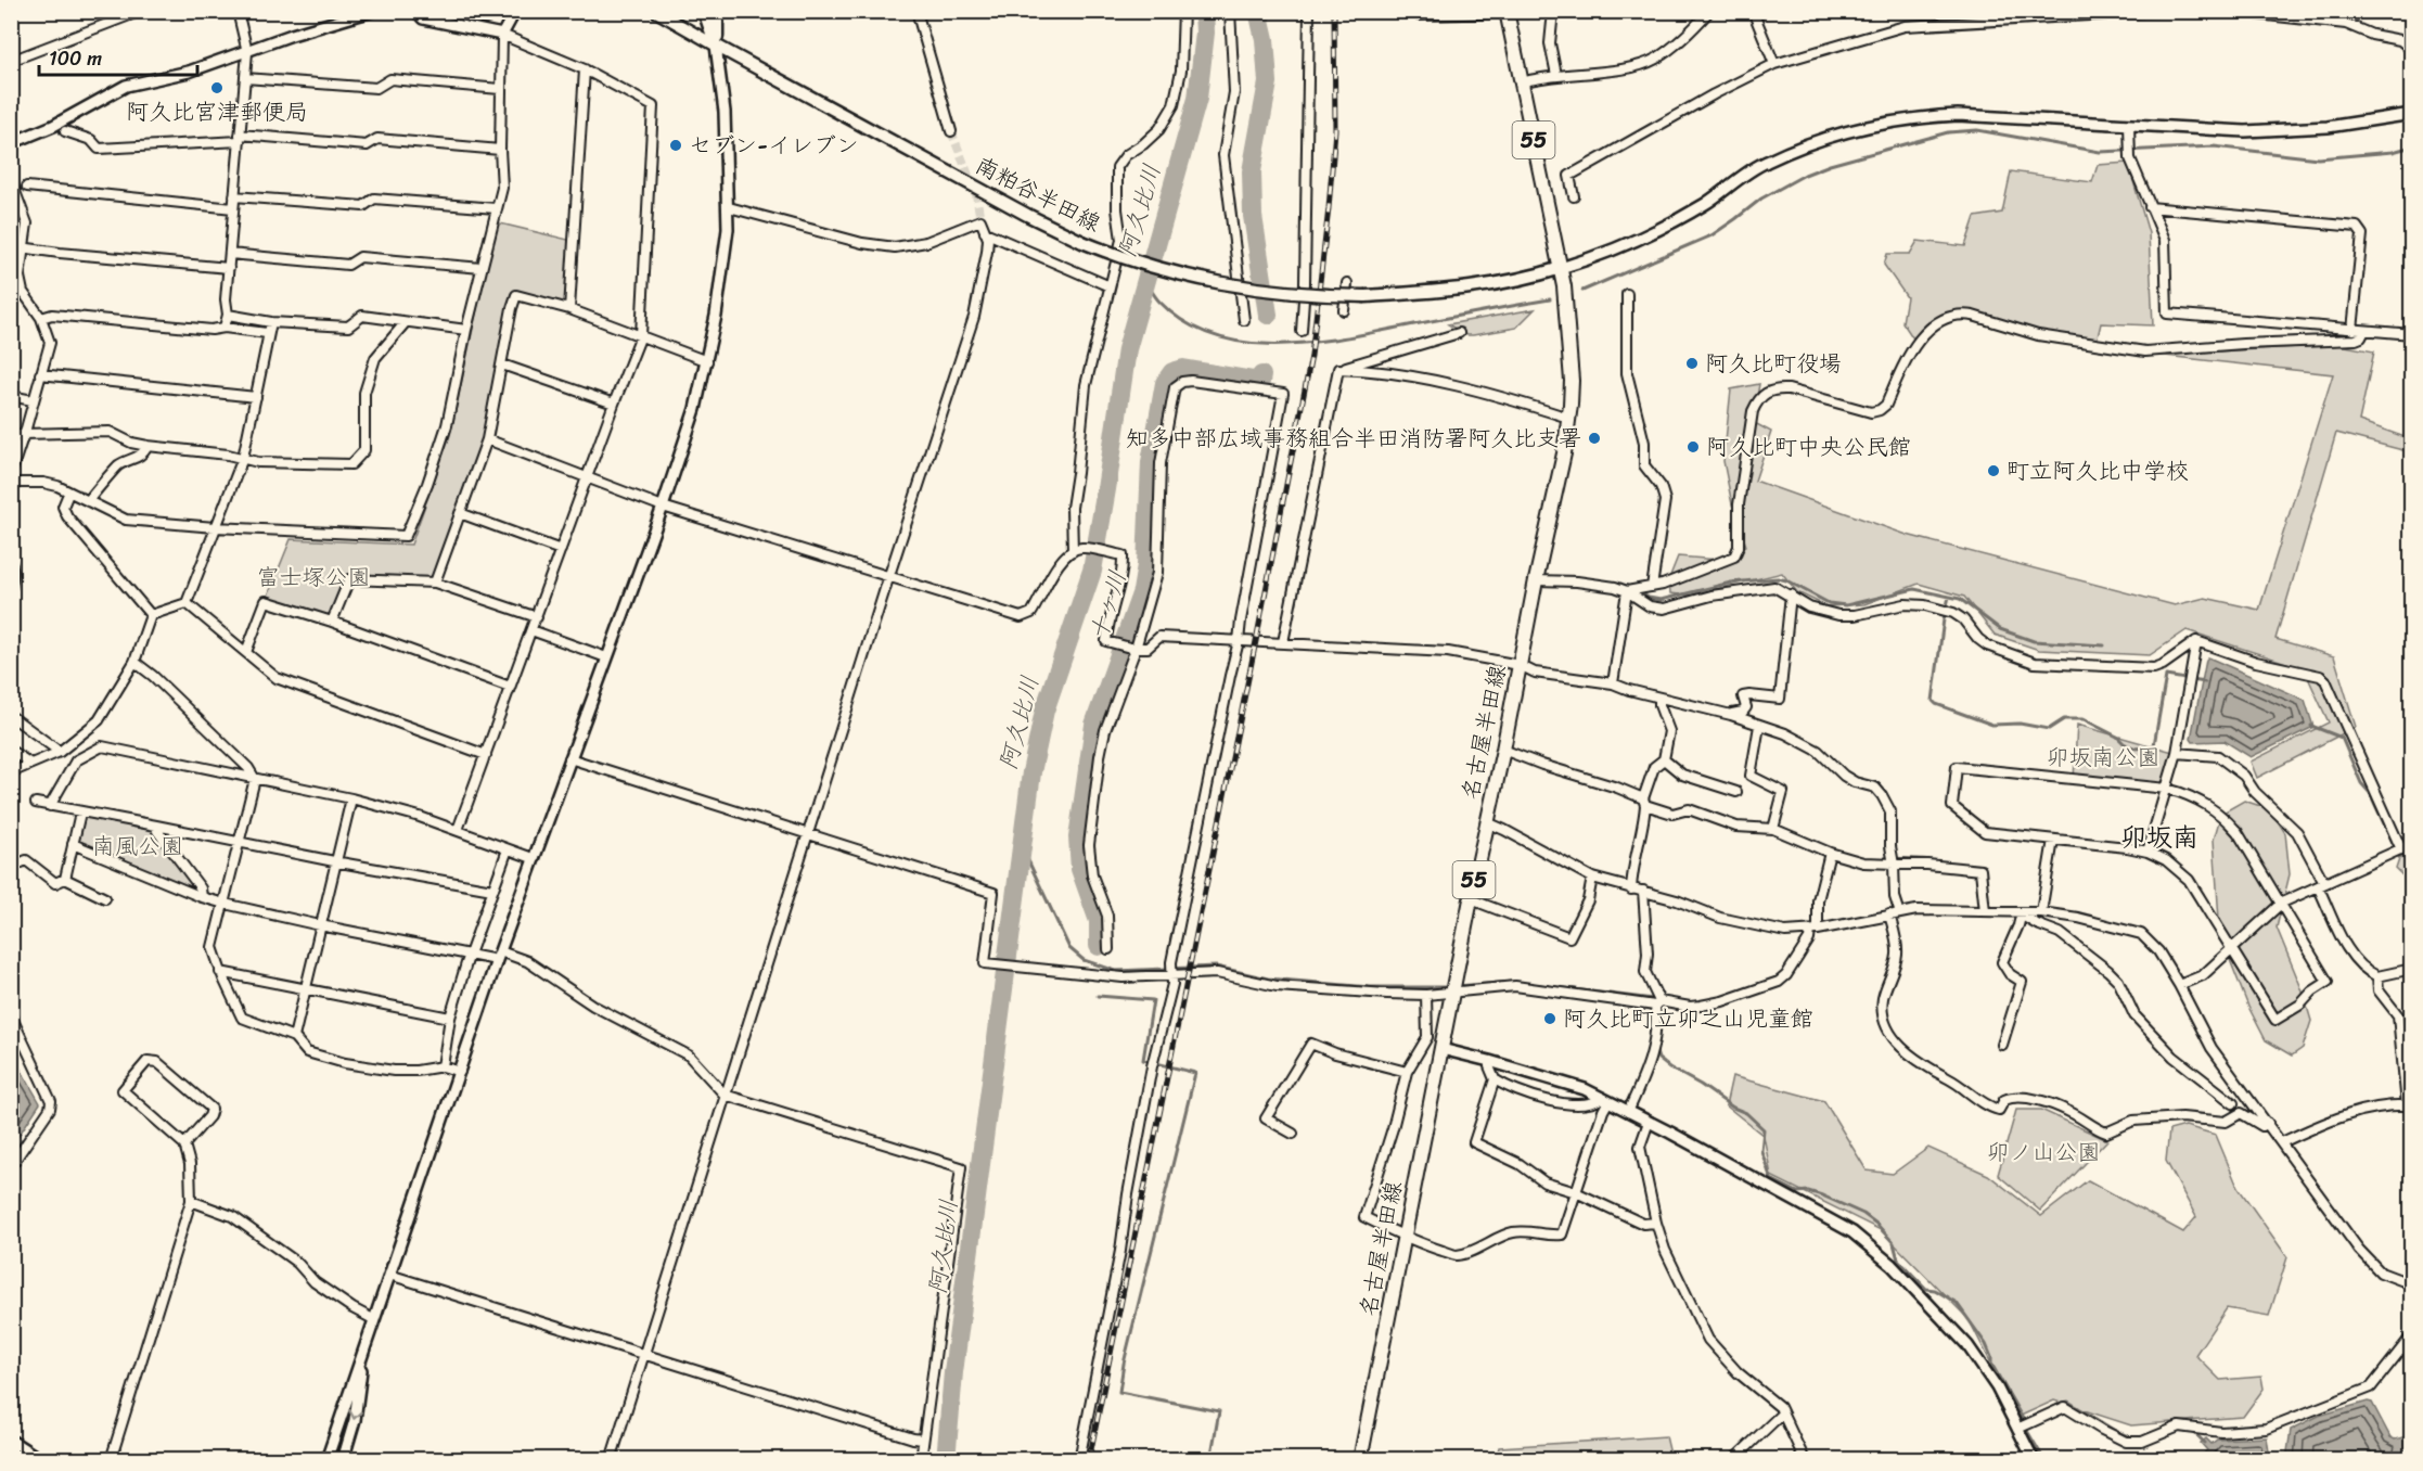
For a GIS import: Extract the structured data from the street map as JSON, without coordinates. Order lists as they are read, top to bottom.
{
  "streets": {
    "main road": ["55", "南粕谷半田線", "名古屋半田線"]
  },
  "crossings": [
    ["南粕谷半田線", "名古屋半田線"]
  ],
  "districts": ["卯坂南"],
  "water": ["阿久比川", "十ヶ川"],
  "parks": [
    "富士塚公園",
    "卯坂南公園",
    "南風公園",
    "卯ノ山公園"
  ],
  "places": [
    "阿久比宮津郵便局",
    "セブン-イレブン",
    "阿久比町役場",
    "知多中部広域事務組合半田消防署阿久比支署",
    "阿久比町中央公民館",
    "町立阿久比中学校",
    "阿久比町立卯之山児童館"
  ],
  "scale_bar": "100 m"
}
